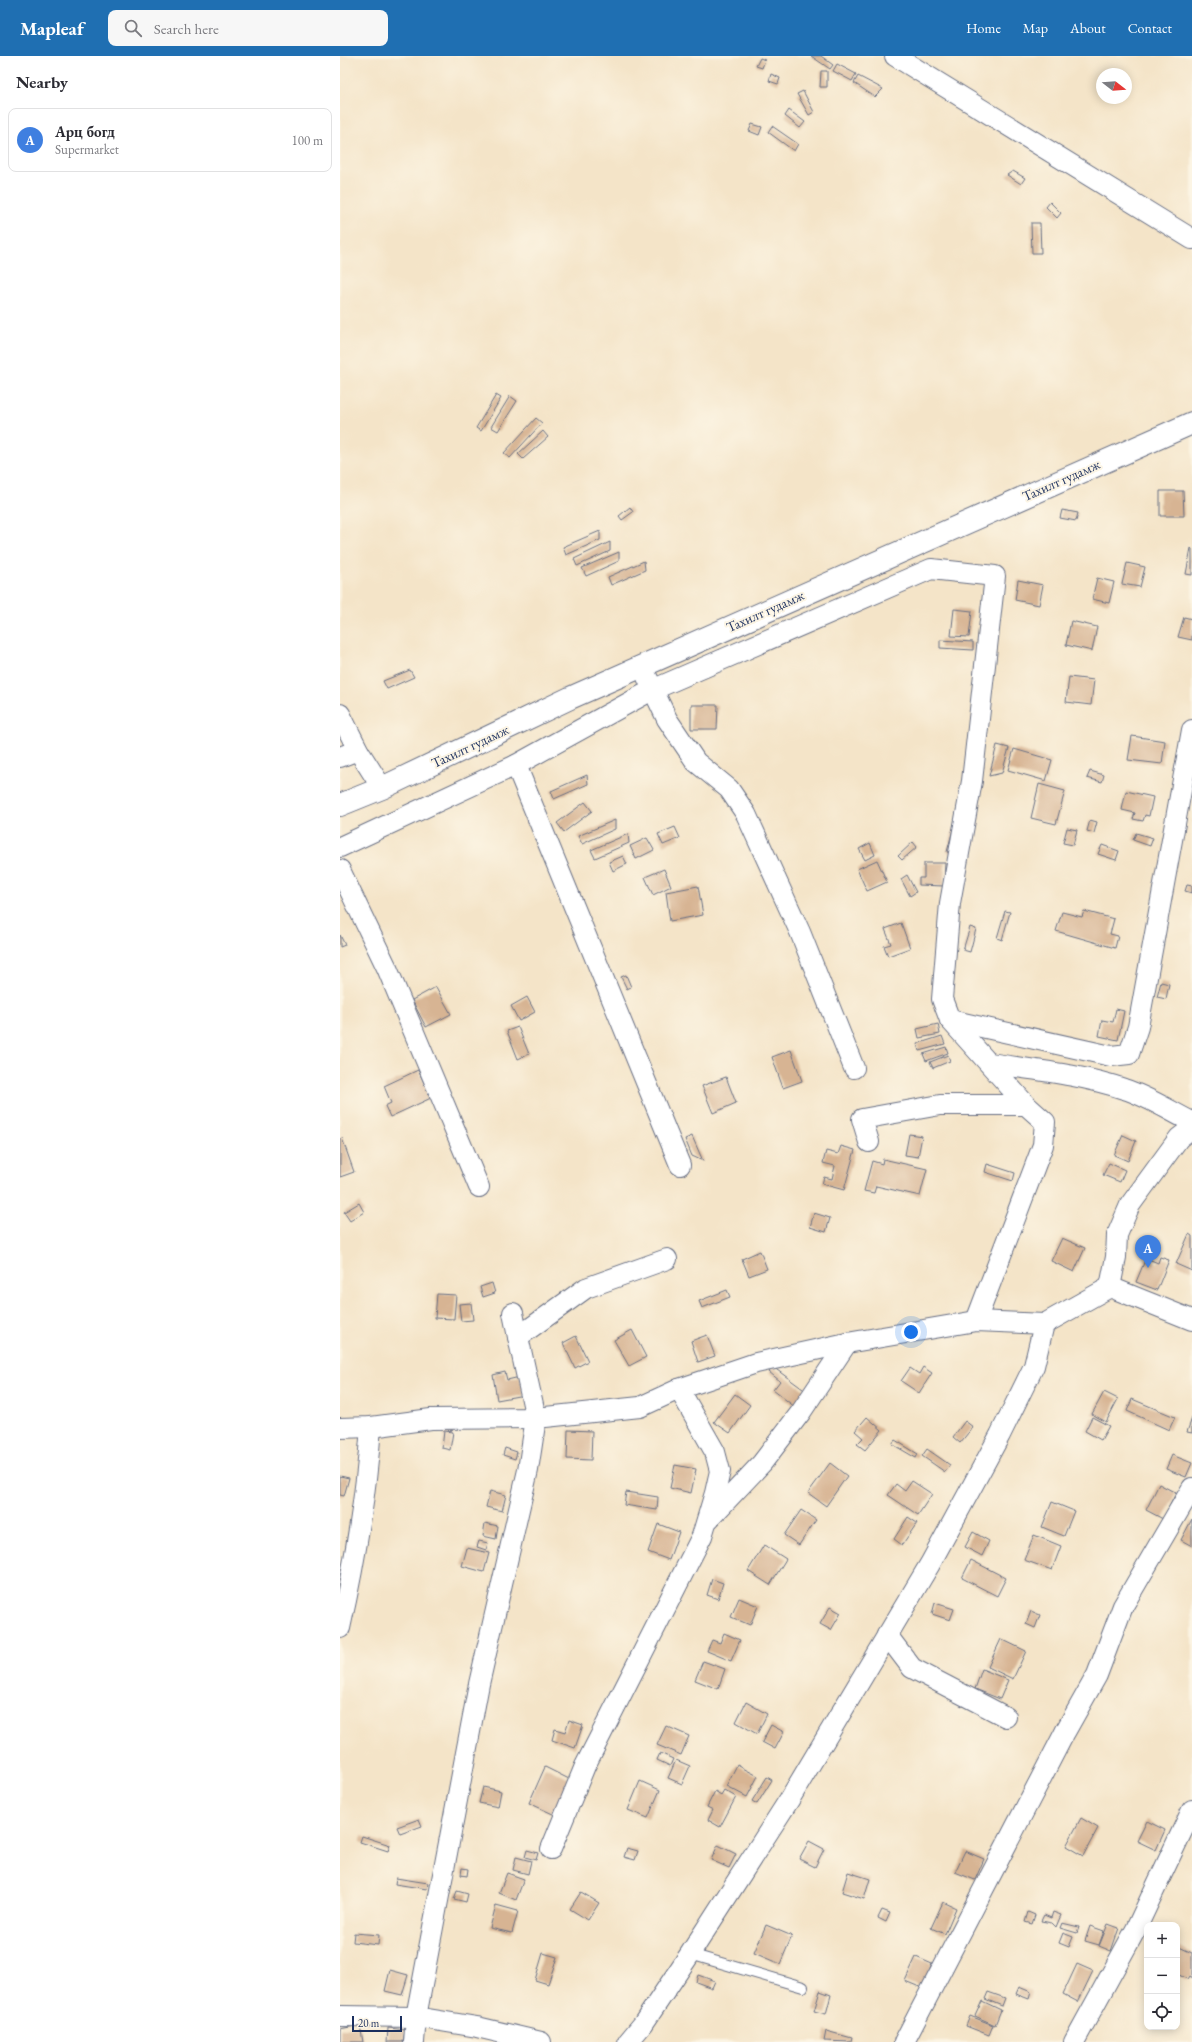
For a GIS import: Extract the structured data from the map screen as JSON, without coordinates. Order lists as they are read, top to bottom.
{
  "streets": {
    "main road": ["Тахилт гудамж"]
  },
  "scale_bar": "20 m",
  "north": "right",
  "page": {
    "header": "Mapleaf",
    "search": "Search here",
    "nav": [
      "Home",
      "Map",
      "About",
      "Contact"
    ],
    "heading": "Nearby",
    "list": [
      {
        "mark": "A",
        "name": "Арц богд",
        "note": "Supermarket",
        "value": "100 m"
      }
    ],
    "pins": "A",
    "map_buttons": ["+", "−"],
    "scale": "20 m"
  }
}
